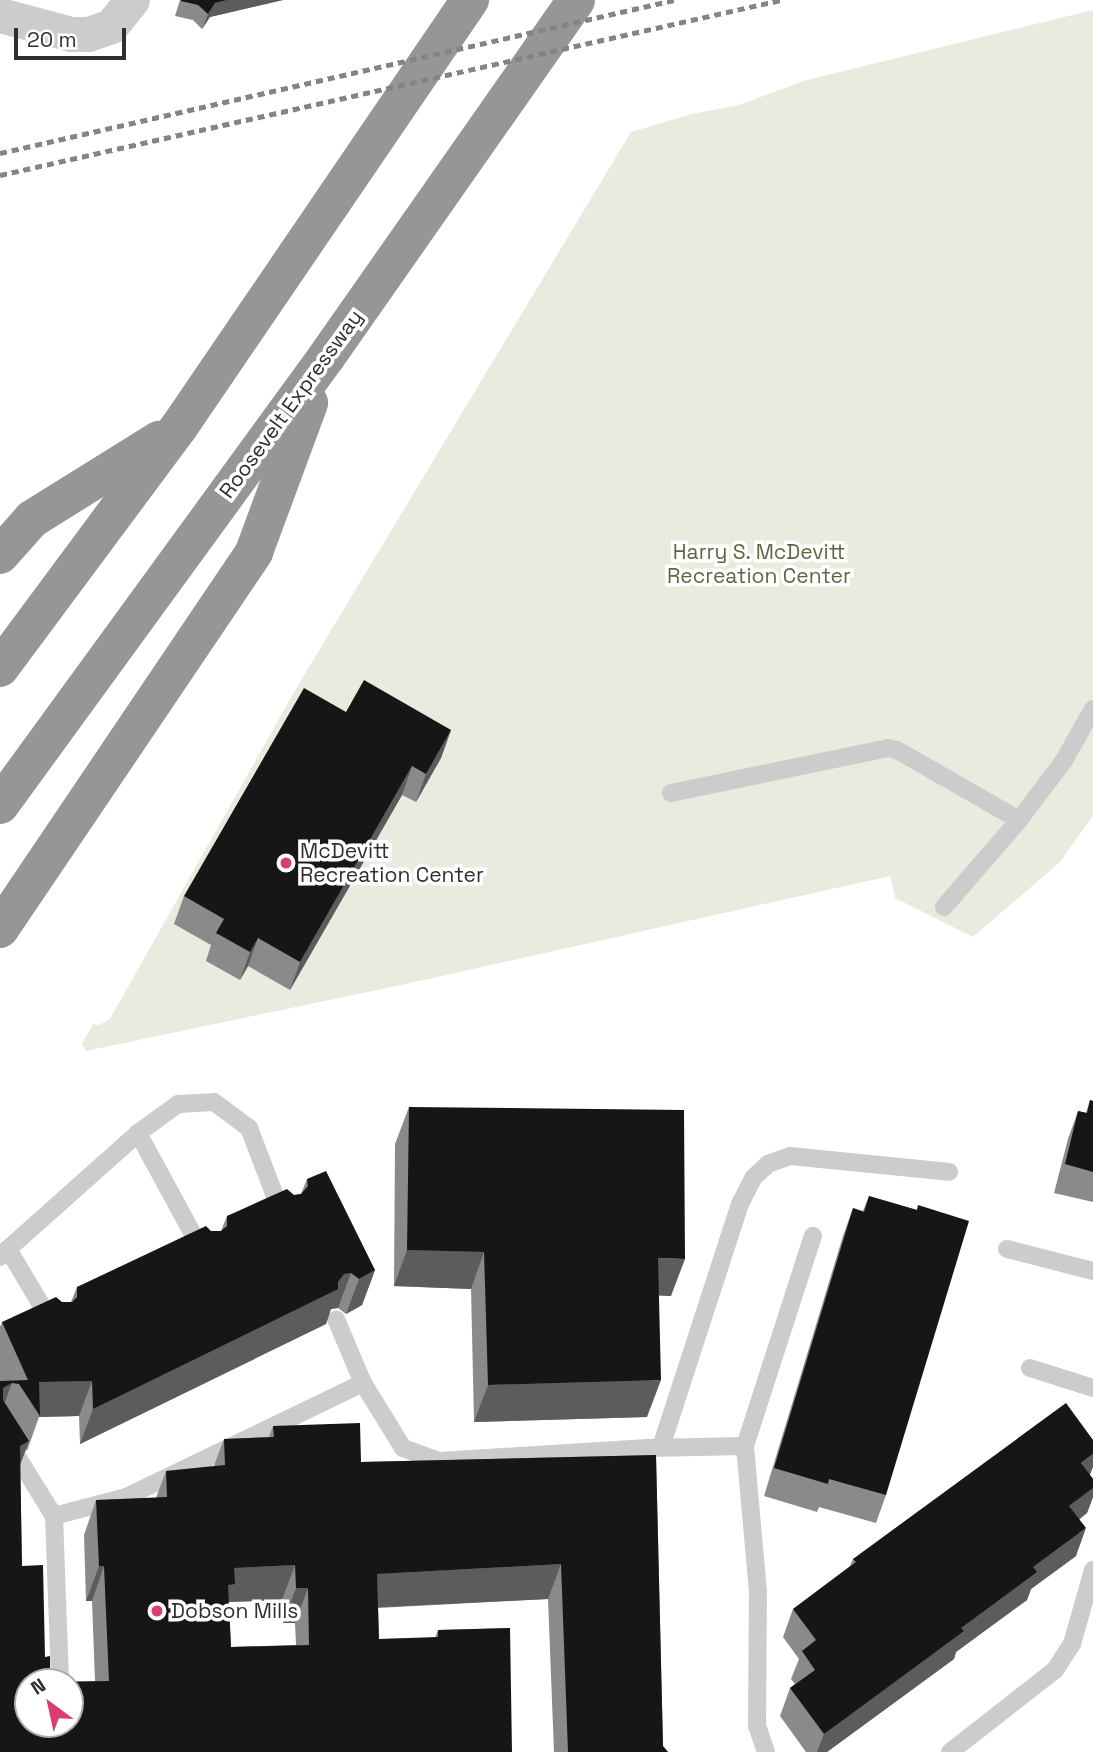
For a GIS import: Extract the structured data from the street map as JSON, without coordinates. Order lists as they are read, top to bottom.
{
  "streets": {
    "highway": ["Roosevelt Expressway"]
  },
  "parks": ["Harry S. McDevitt Recreation Center"],
  "places": ["McDevitt Recreation Center", "Dobson Mills"],
  "scale_bar": "20 m",
  "north": "top left"
}
